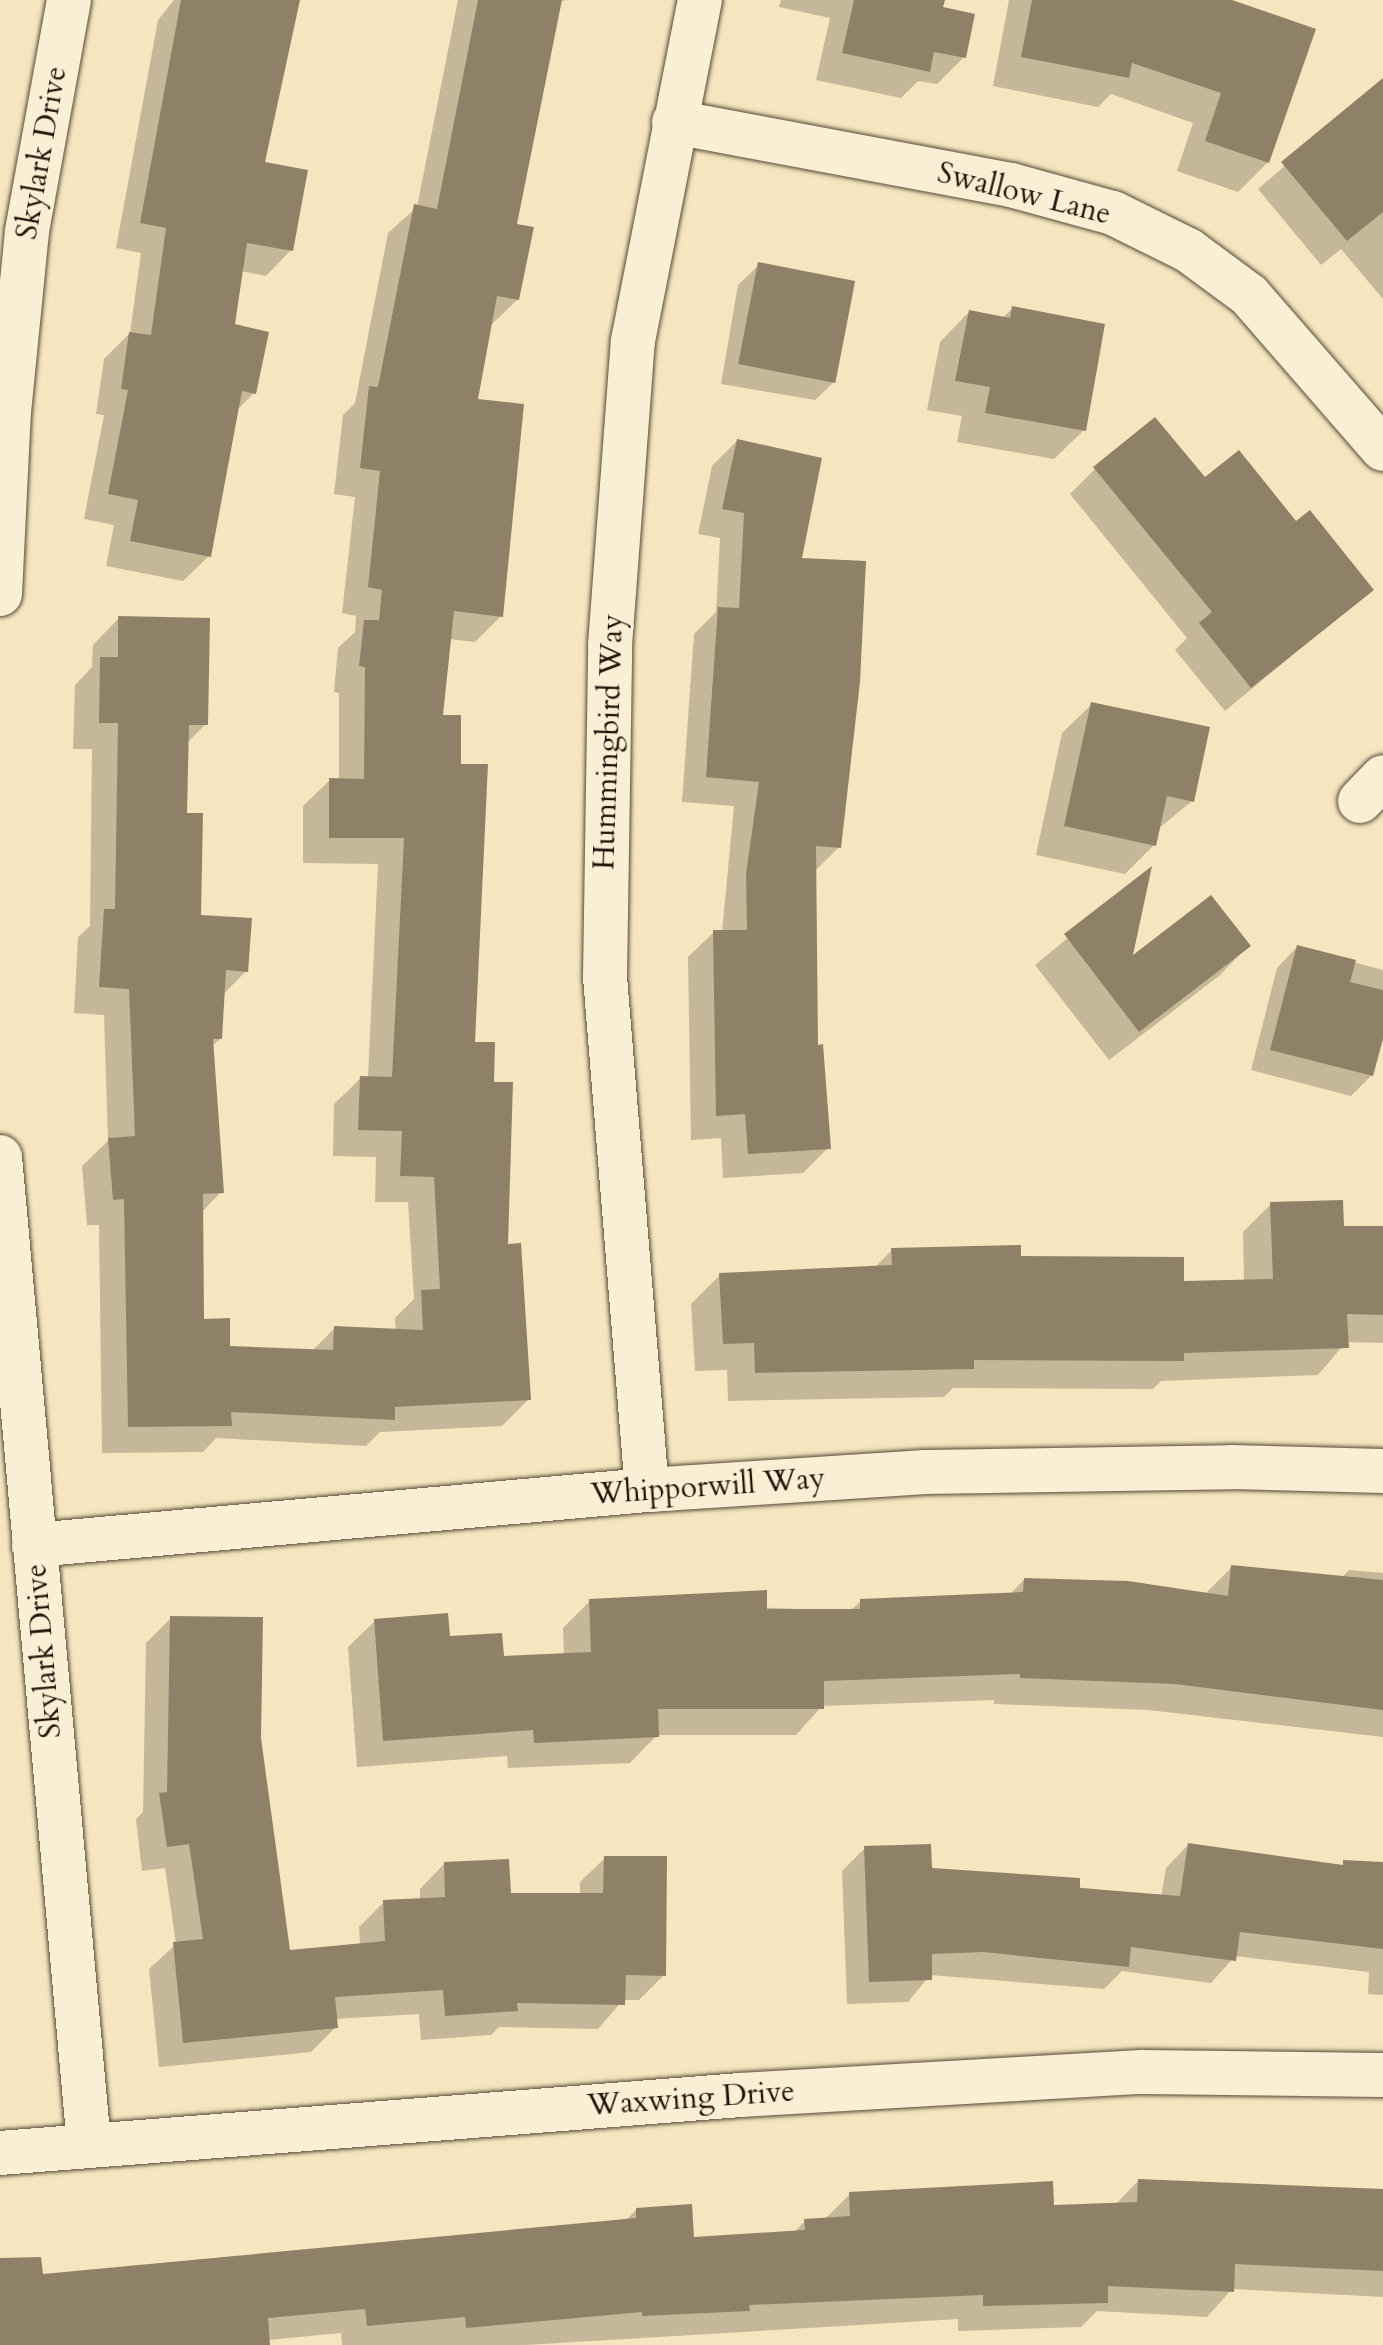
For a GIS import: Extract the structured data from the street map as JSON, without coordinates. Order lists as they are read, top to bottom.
{
  "streets": {
    "street": [
      "Skylark Drive",
      "Swallow Lane",
      "Hummingbird Way",
      "Whipporwill Way",
      "Waxwing Drive"
    ]
  },
  "crossings": [
    ["Skylark Drive", "Whipporwill Way"],
    ["Skylark Drive", "Waxwing Drive"],
    ["Swallow Lane", "Hummingbird Way"],
    ["Hummingbird Way", "Whipporwill Way"]
  ]
}
